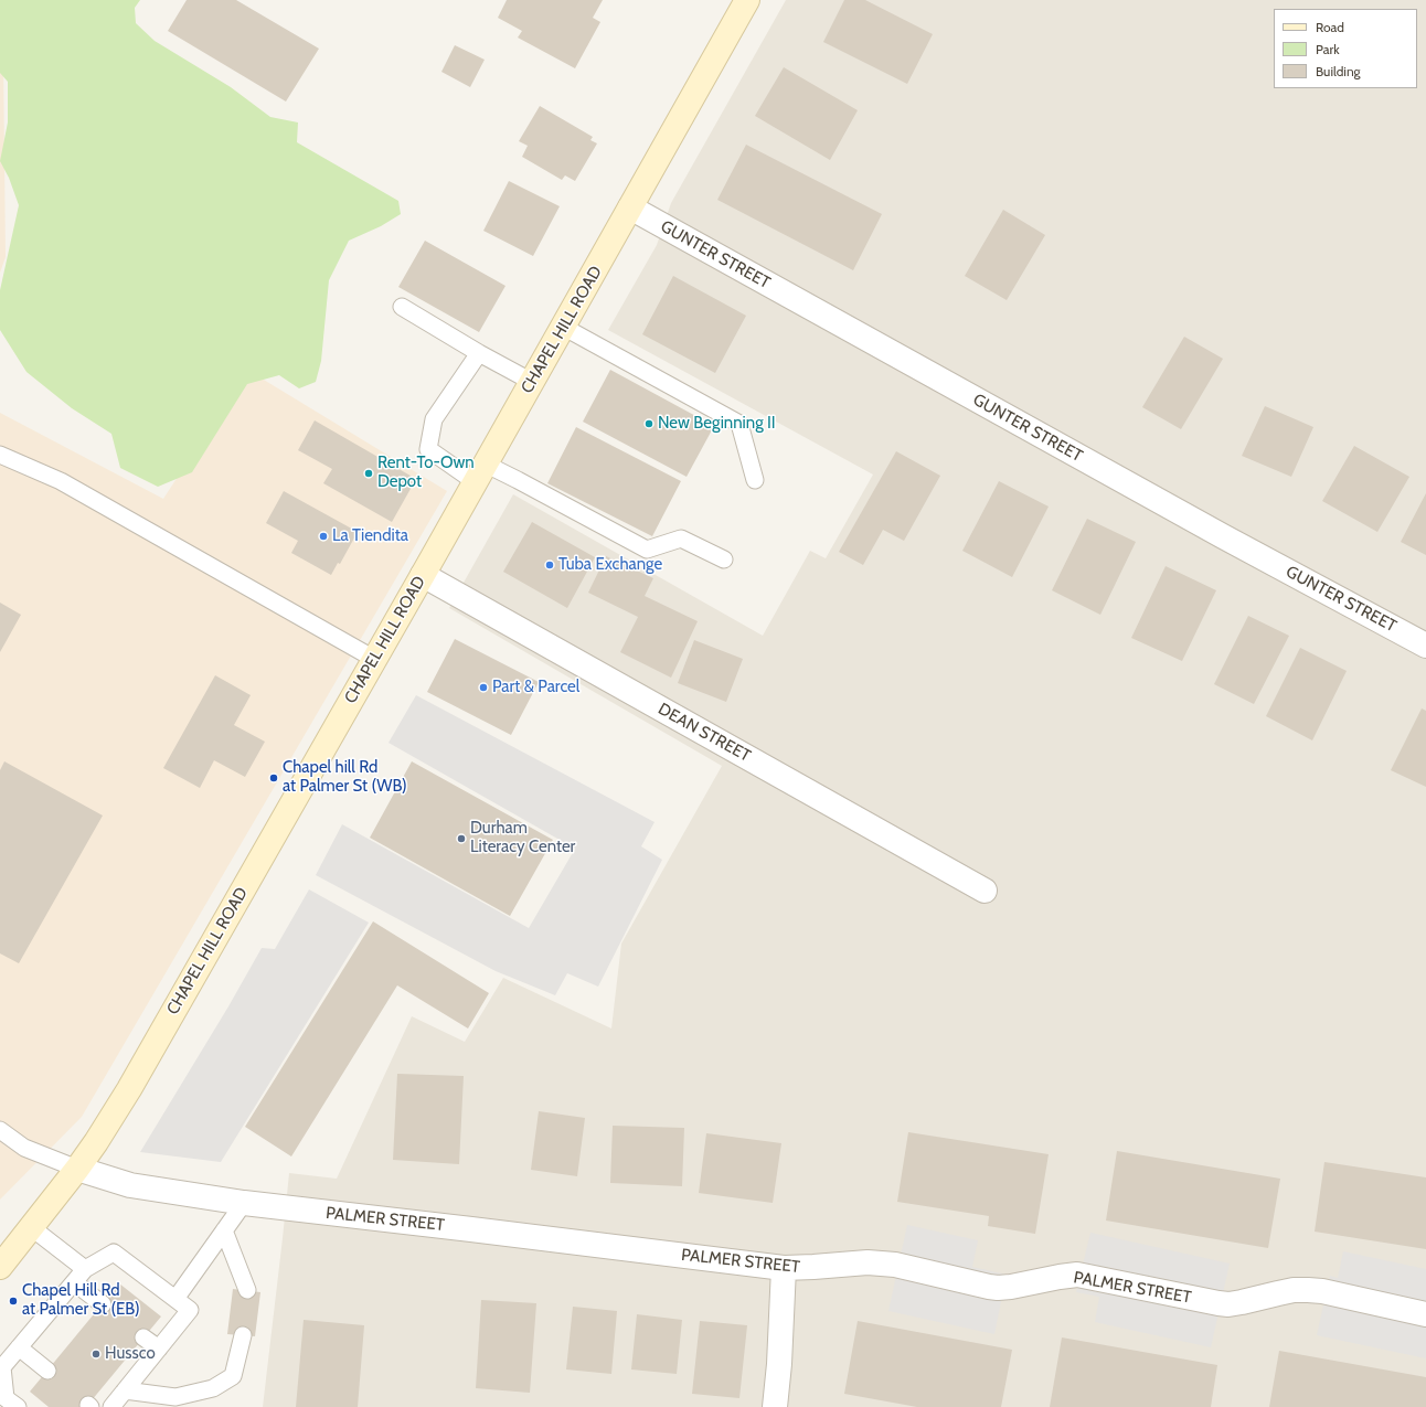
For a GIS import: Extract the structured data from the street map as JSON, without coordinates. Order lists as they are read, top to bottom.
{
  "streets": {
    "street": [
      "GUNTER STREET",
      "CHAPEL HILL ROAD",
      "DEAN STREET",
      "PALMER STREET"
    ]
  },
  "crossings": [
    ["GUNTER STREET", "CHAPEL HILL ROAD"],
    ["CHAPEL HILL ROAD", "DEAN STREET"],
    ["CHAPEL HILL ROAD", "PALMER STREET"]
  ],
  "places": [
    "New Beginning II",
    "Rent-To-Own Depot",
    "La Tiendita",
    "Tuba Exchange",
    "Part & Parcel",
    "Chapel hill Rd at Palmer St (WB)",
    "Durham Literacy Center",
    "Chapel Hill Rd at Palmer St (EB)",
    "Hussco"
  ],
  "legend": ["Road", "Park", "Building"]
}
